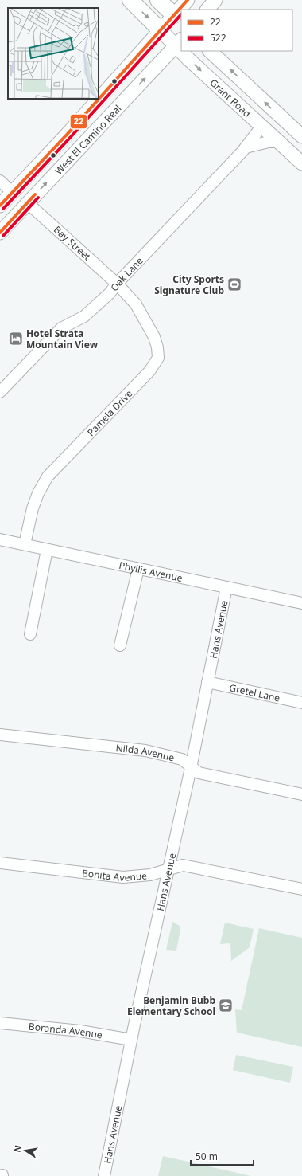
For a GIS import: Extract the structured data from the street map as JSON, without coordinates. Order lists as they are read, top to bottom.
{
  "streets": {
    "main road": ["Grant Road", "West El Camino Real"],
    "street": [
      "Bay Street",
      "Oak Lane",
      "Pamela Drive",
      "Phyllis Avenue",
      "Hans Avenue",
      "Gretel Lane",
      "Nilda Avenue",
      "Bonita Avenue",
      "Boranda Avenue"
    ]
  },
  "crossings": [
    ["Grant Road", "West El Camino Real"],
    ["Grant Road", "Oak Lane"],
    ["West El Camino Real", "Bay Street"],
    ["Bay Street", "Oak Lane"],
    ["Bay Street", "Pamela Drive"],
    ["Oak Lane", "Pamela Drive"],
    ["Pamela Drive", "Phyllis Avenue"],
    ["Phyllis Avenue", "Hans Avenue"],
    ["Hans Avenue", "Gretel Lane"],
    ["Hans Avenue", "Nilda Avenue"],
    ["Hans Avenue", "Bonita Avenue"],
    ["Hans Avenue", "Boranda Avenue"]
  ],
  "places": {
    "sports": ["City Sports Signature Club"],
    "hotel": ["Hotel Strata Mountain View"],
    "school or university": ["Benjamin Bubb Elementary School"]
  },
  "lines": ["transit line 22", "transit line 522"],
  "legend": ["22", "522"],
  "scale_bar": "50 m",
  "north": "left"
}
